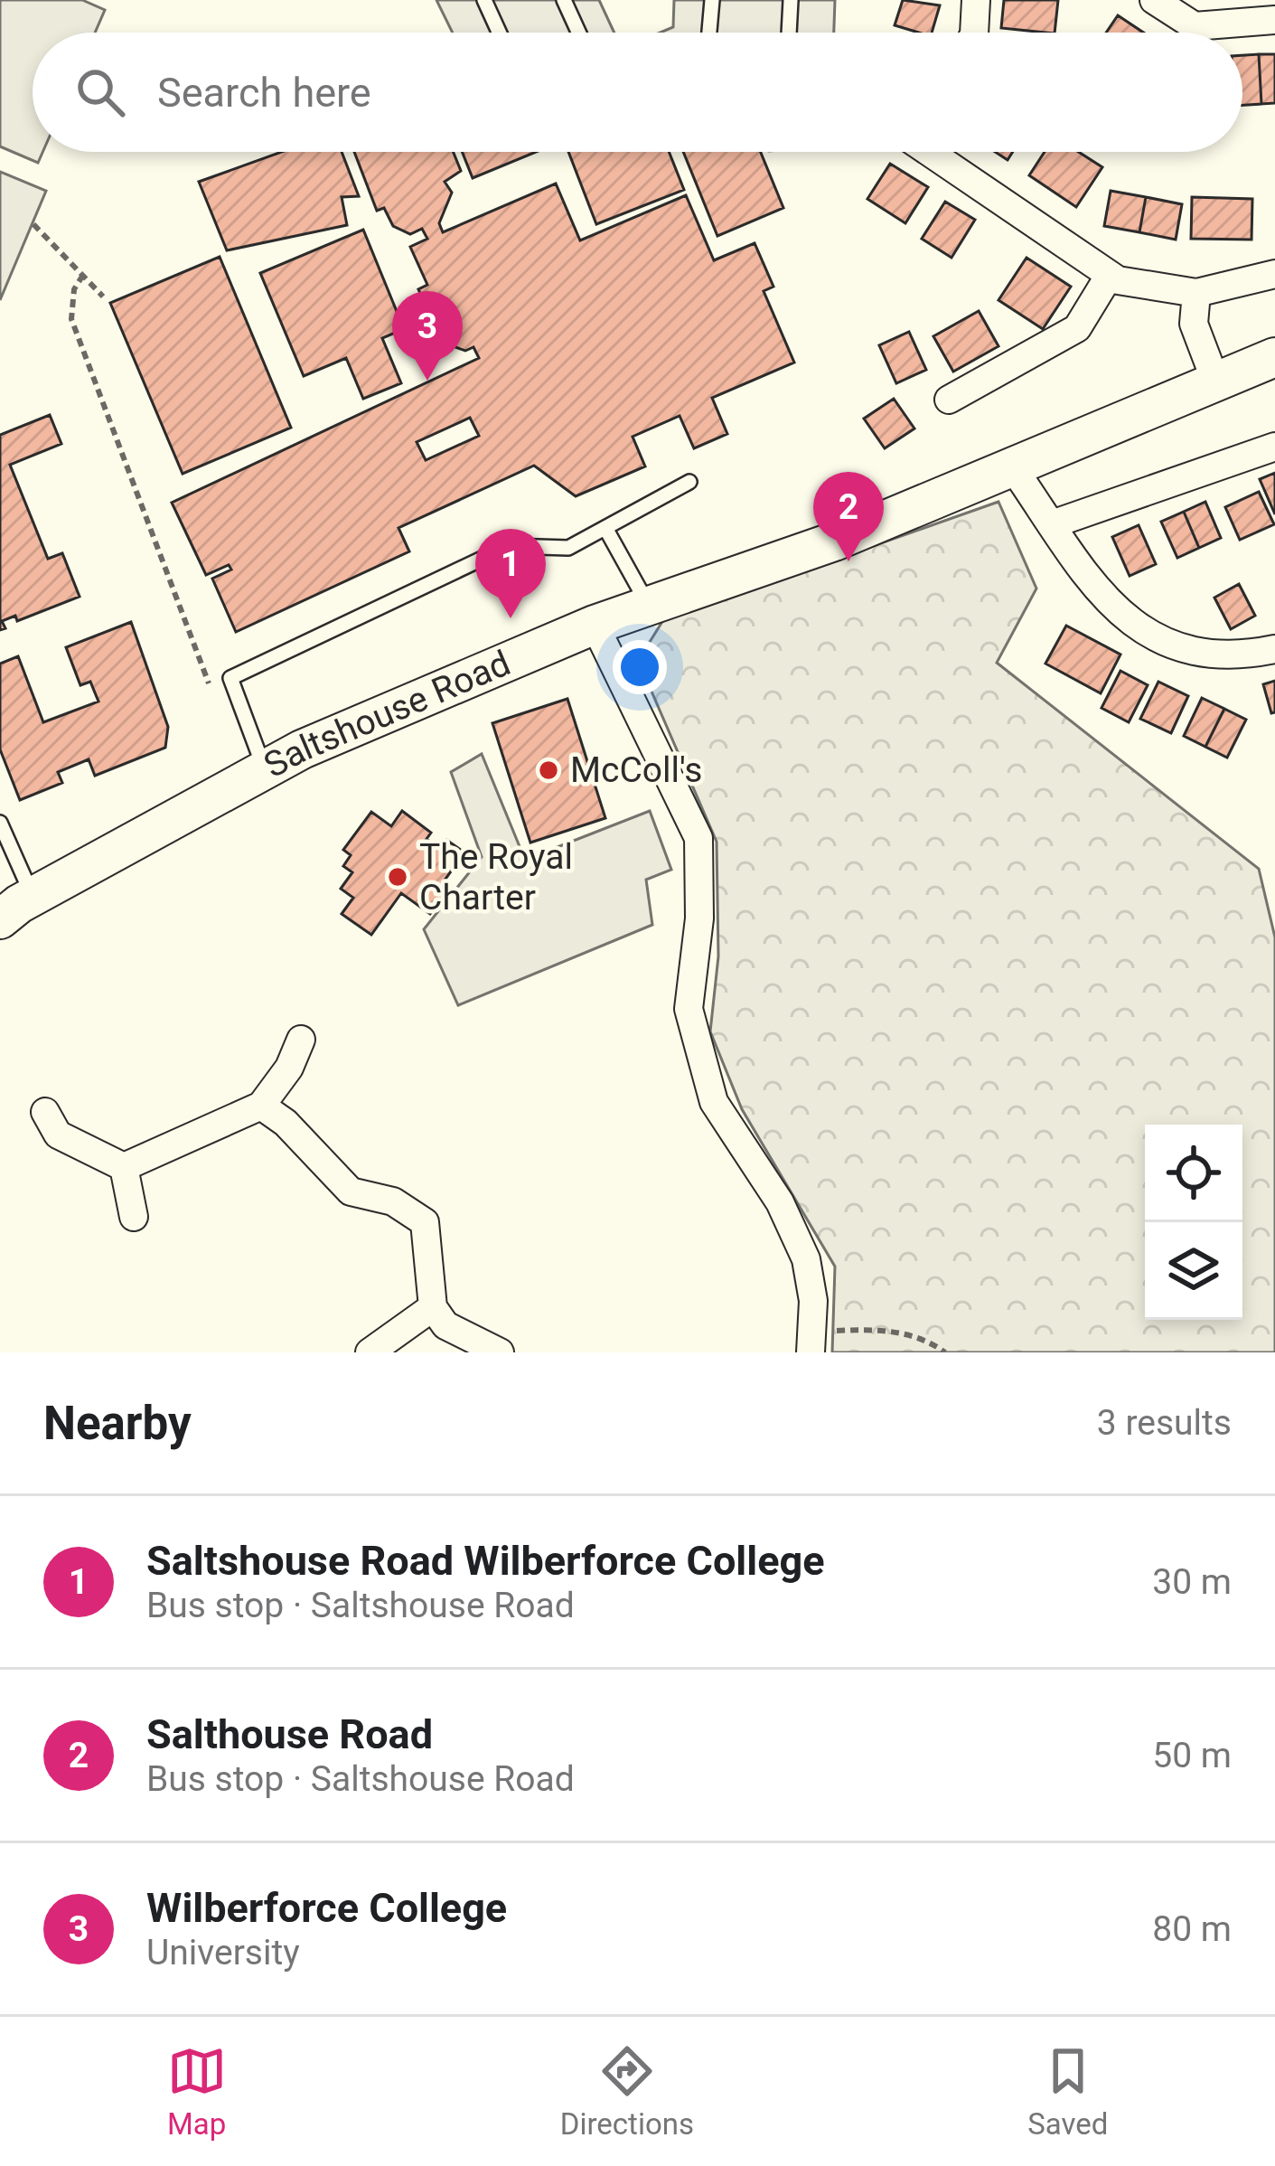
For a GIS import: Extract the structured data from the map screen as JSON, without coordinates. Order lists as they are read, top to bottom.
{
  "streets": {
    "main road": ["Saltshouse Road"]
  },
  "places": ["McColl's", "The Royal Charter"],
  "page": {
    "search": "Search here",
    "pins": ["3", "2", "1"],
    "heading": ["Nearby", "3 results"],
    "list": [
      {
        "mark": "1",
        "name": "Saltshouse Road Wilberforce College",
        "note": "Bus stop · Saltshouse Road",
        "value": "30 m"
      },
      {
        "mark": "2",
        "name": "Salthouse Road",
        "note": "Bus stop · Saltshouse Road",
        "value": "50 m"
      },
      {
        "mark": "3",
        "name": "Wilberforce College",
        "note": "University",
        "value": "80 m"
      }
    ],
    "nav": ["Map", "Directions", "Saved"]
  }
}
